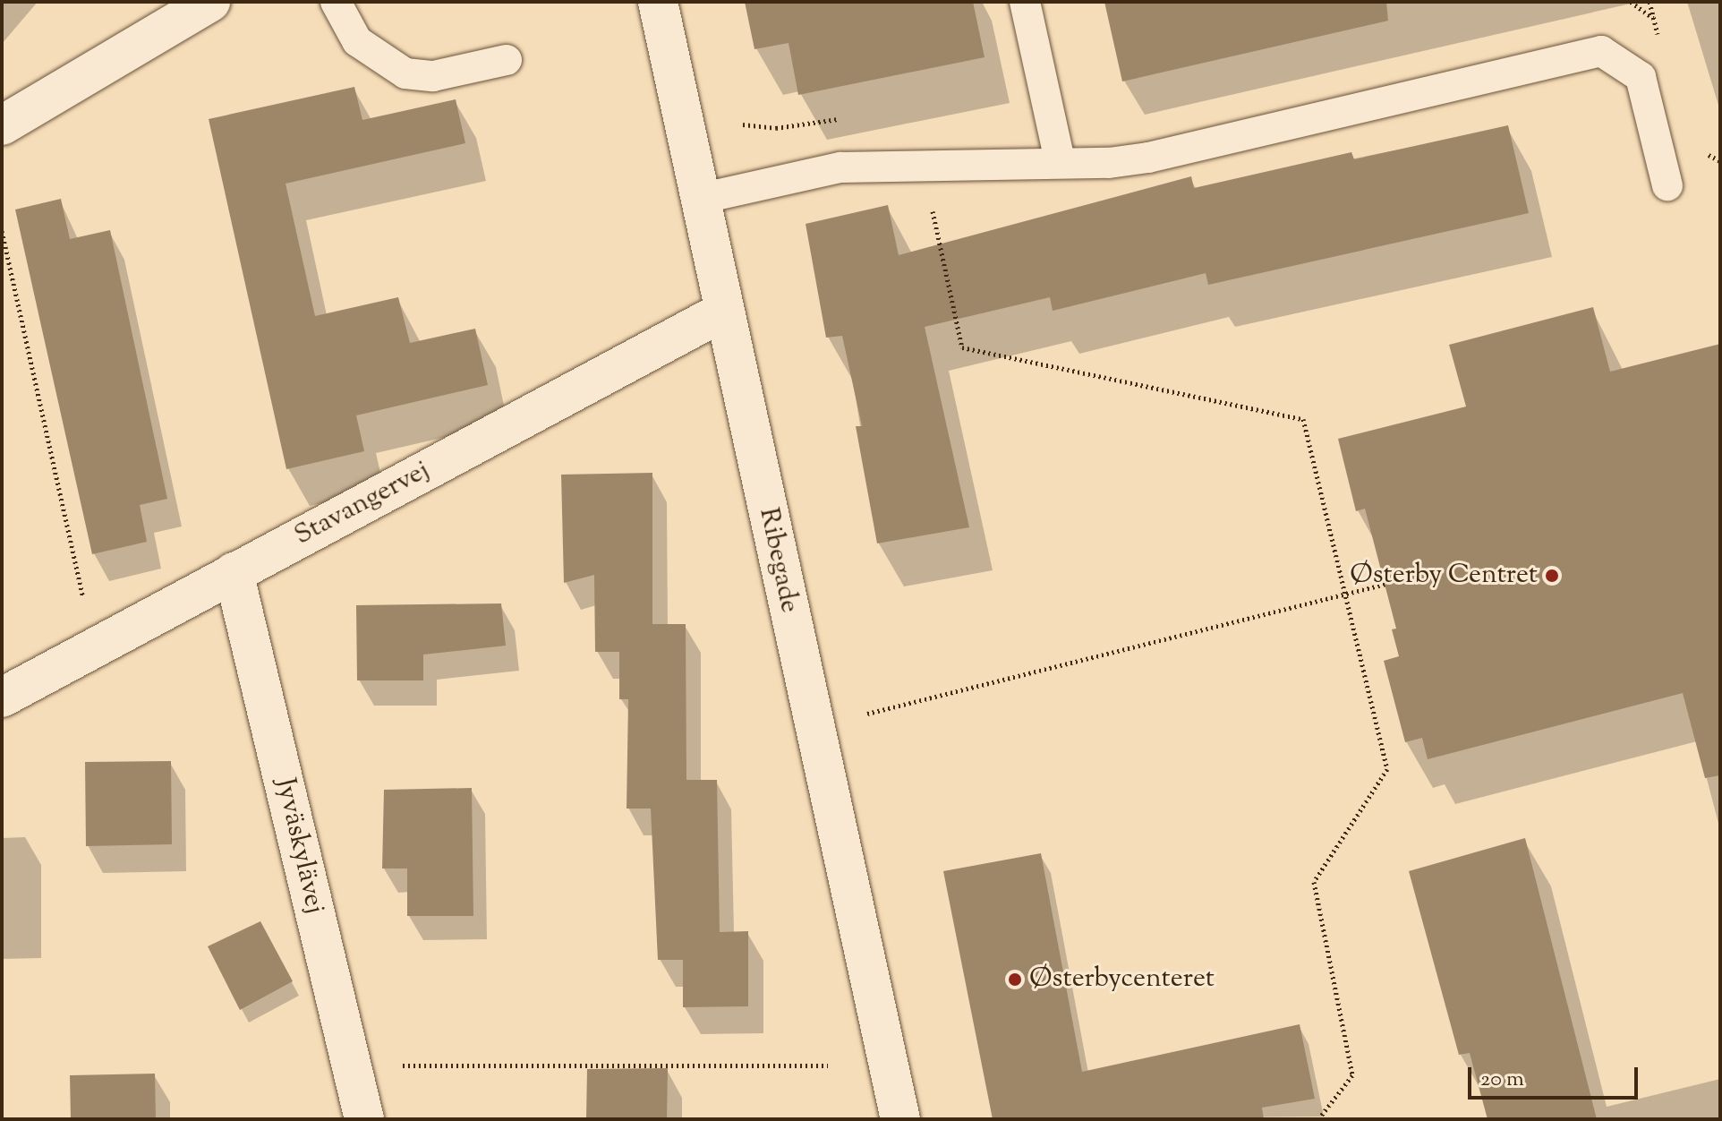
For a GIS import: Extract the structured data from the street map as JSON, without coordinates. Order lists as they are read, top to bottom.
{
  "streets": {
    "street": ["Stavangervej", "Ribegade", "Jyväskylävej"]
  },
  "crossings": [
    ["Stavangervej", "Ribegade"],
    ["Stavangervej", "Jyväskylävej"]
  ],
  "places": ["Østerby Centret", "Østerbycenteret"],
  "scale_bar": "20 m"
}
